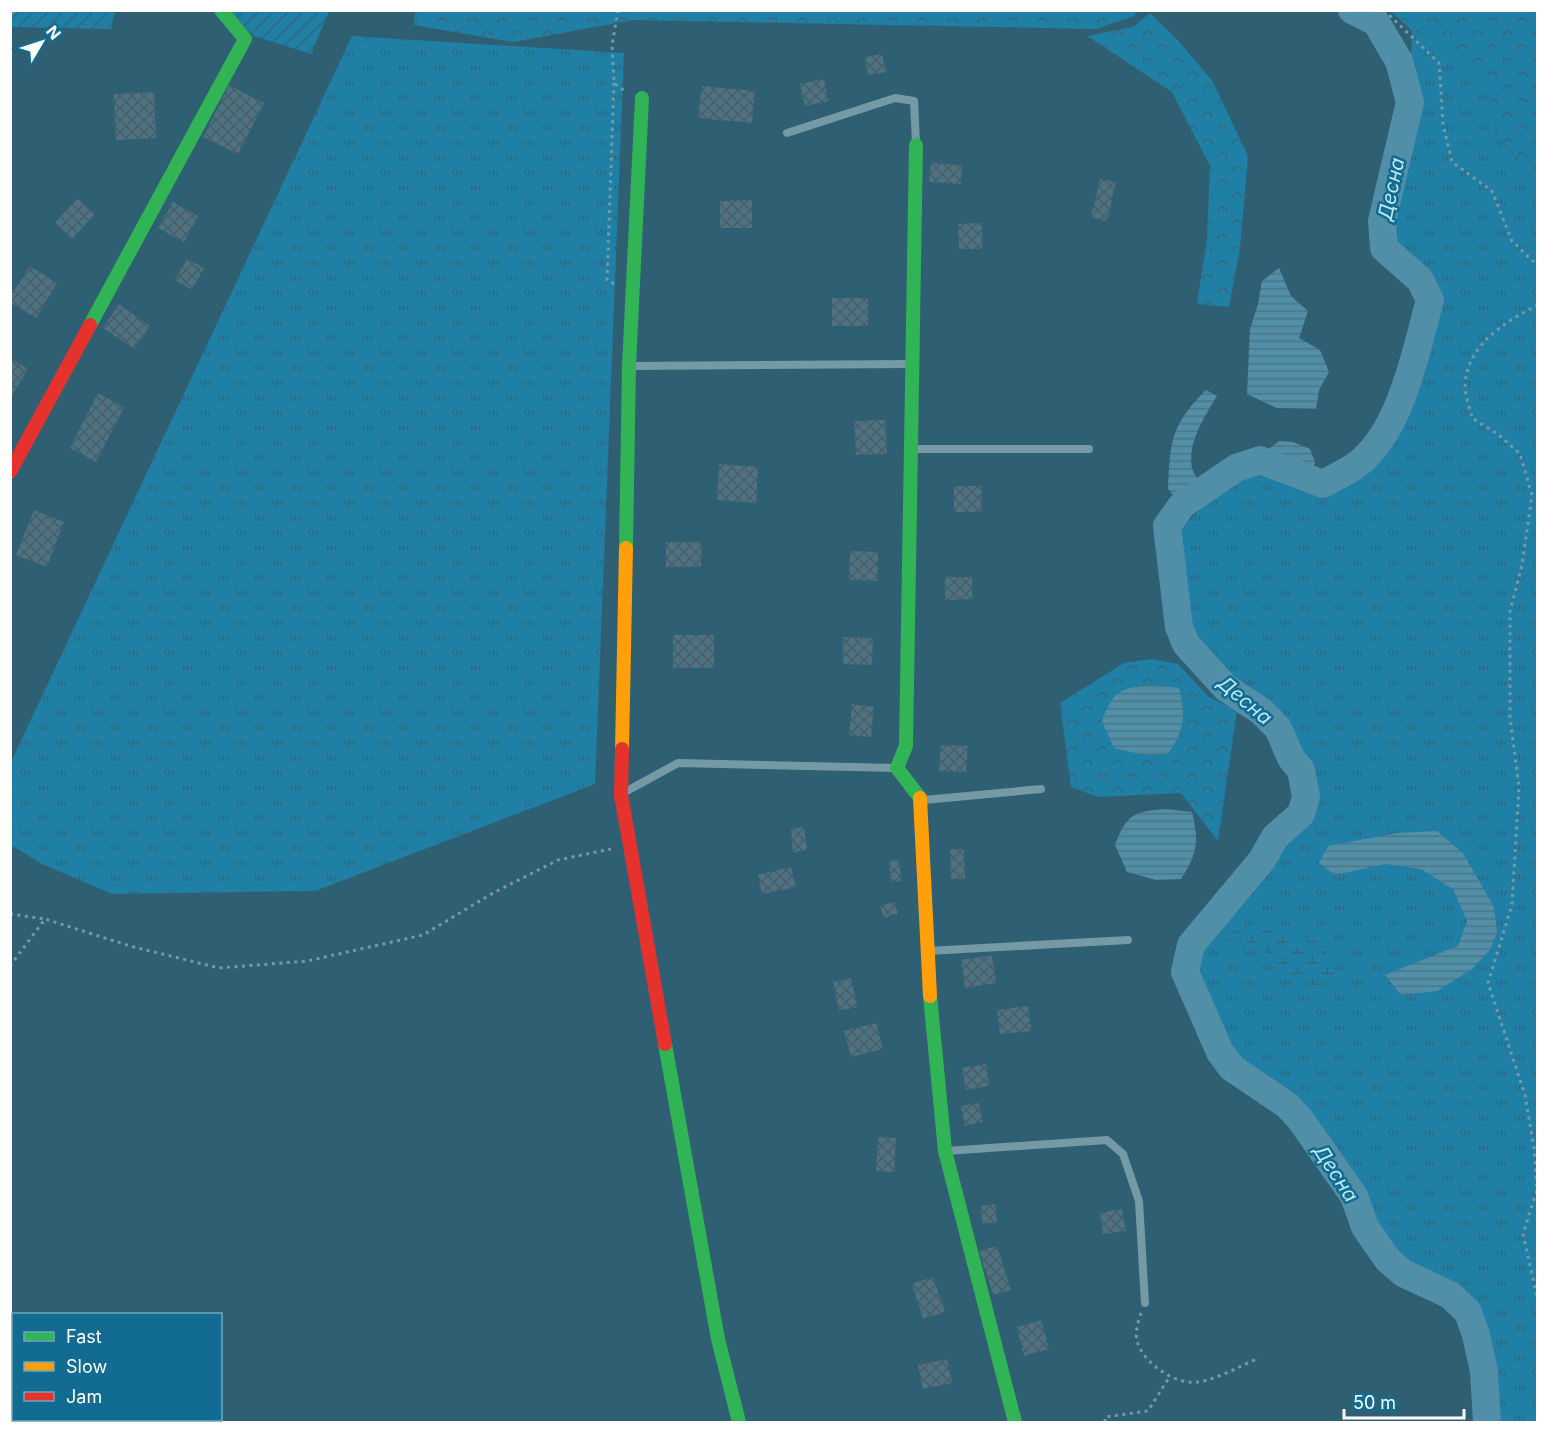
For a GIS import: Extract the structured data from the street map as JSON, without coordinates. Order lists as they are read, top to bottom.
{
  "water": ["Десна"],
  "legend": ["Fast", "Slow", "Jam"],
  "scale_bar": "50 m",
  "north": "top right"
}
